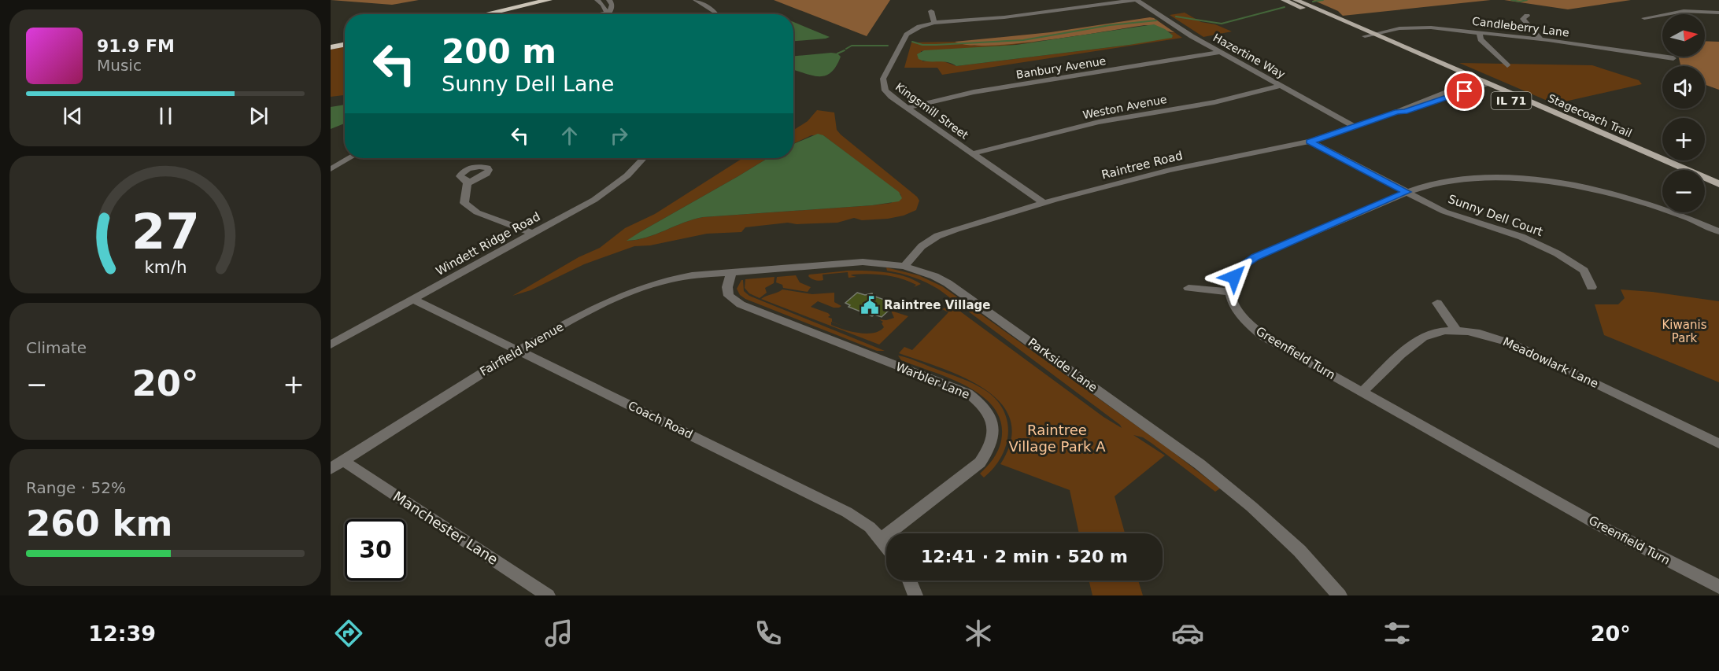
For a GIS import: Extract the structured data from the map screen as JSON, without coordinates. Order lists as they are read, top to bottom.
{
  "streets": {
    "main road": ["IL 71", "Stagecoach Trail"],
    "street": [
      "Candleberry Lane",
      "Hazertine Way",
      "Banbury Avenue",
      "Weston Avenue",
      "Kingsmill Street",
      "Raintree Road",
      "Sunny Dell Court",
      "Windett Ridge Road",
      "Fairfield Avenue",
      "Greenfield Turn",
      "Meadowlark Lane",
      "Parkside Lane",
      "Warbler Lane",
      "Coach Road",
      "Manchester Lane"
    ]
  },
  "crossings": [
    ["Candleberry Lane", "Stagecoach Trail"],
    ["Hazertine Way", "Banbury Avenue"],
    ["Hazertine Way", "Weston Avenue"],
    ["Hazertine Way", "Kingsmill Street"],
    ["Hazertine Way", "Raintree Road"],
    ["Banbury Avenue", "Kingsmill Street"],
    ["Weston Avenue", "Kingsmill Street"],
    ["Kingsmill Street", "Raintree Road"],
    ["Stagecoach Trail", "Raintree Road"],
    ["Raintree Road", "Sunny Dell Court"],
    ["Raintree Road", "Parkside Lane"],
    ["Windett Ridge Road", "Coach Road"],
    ["Fairfield Avenue", "Parkside Lane"],
    ["Fairfield Avenue", "Warbler Lane"],
    ["Fairfield Avenue", "Coach Road"],
    ["Fairfield Avenue", "Manchester Lane"],
    ["Greenfield Turn", "Meadowlark Lane"],
    ["Parkside Lane", "Warbler Lane"],
    ["Warbler Lane", "Coach Road"]
  ],
  "parks": ["Kiwanis Park", "Raintree Village Park A"],
  "places": {
    "public building": ["Raintree Village"]
  },
  "north": "right",
  "page": {
    "map_buttons": ["+", "−"],
    "turn": ["200 m", "Sunny Dell Lane"],
    "song": ["91.9 FM", "Music"],
    "tile": [
      "Climate",
      ["Range · 52%", "260 km"]
    ],
    "heat": ["−", "20°", "+"],
    "limit": "30",
    "trip": "12:41 · 2 min · 520 m",
    "tabs": ["12:39", "20°"],
    "gauge": ["27", "km/h"]
  }
}
